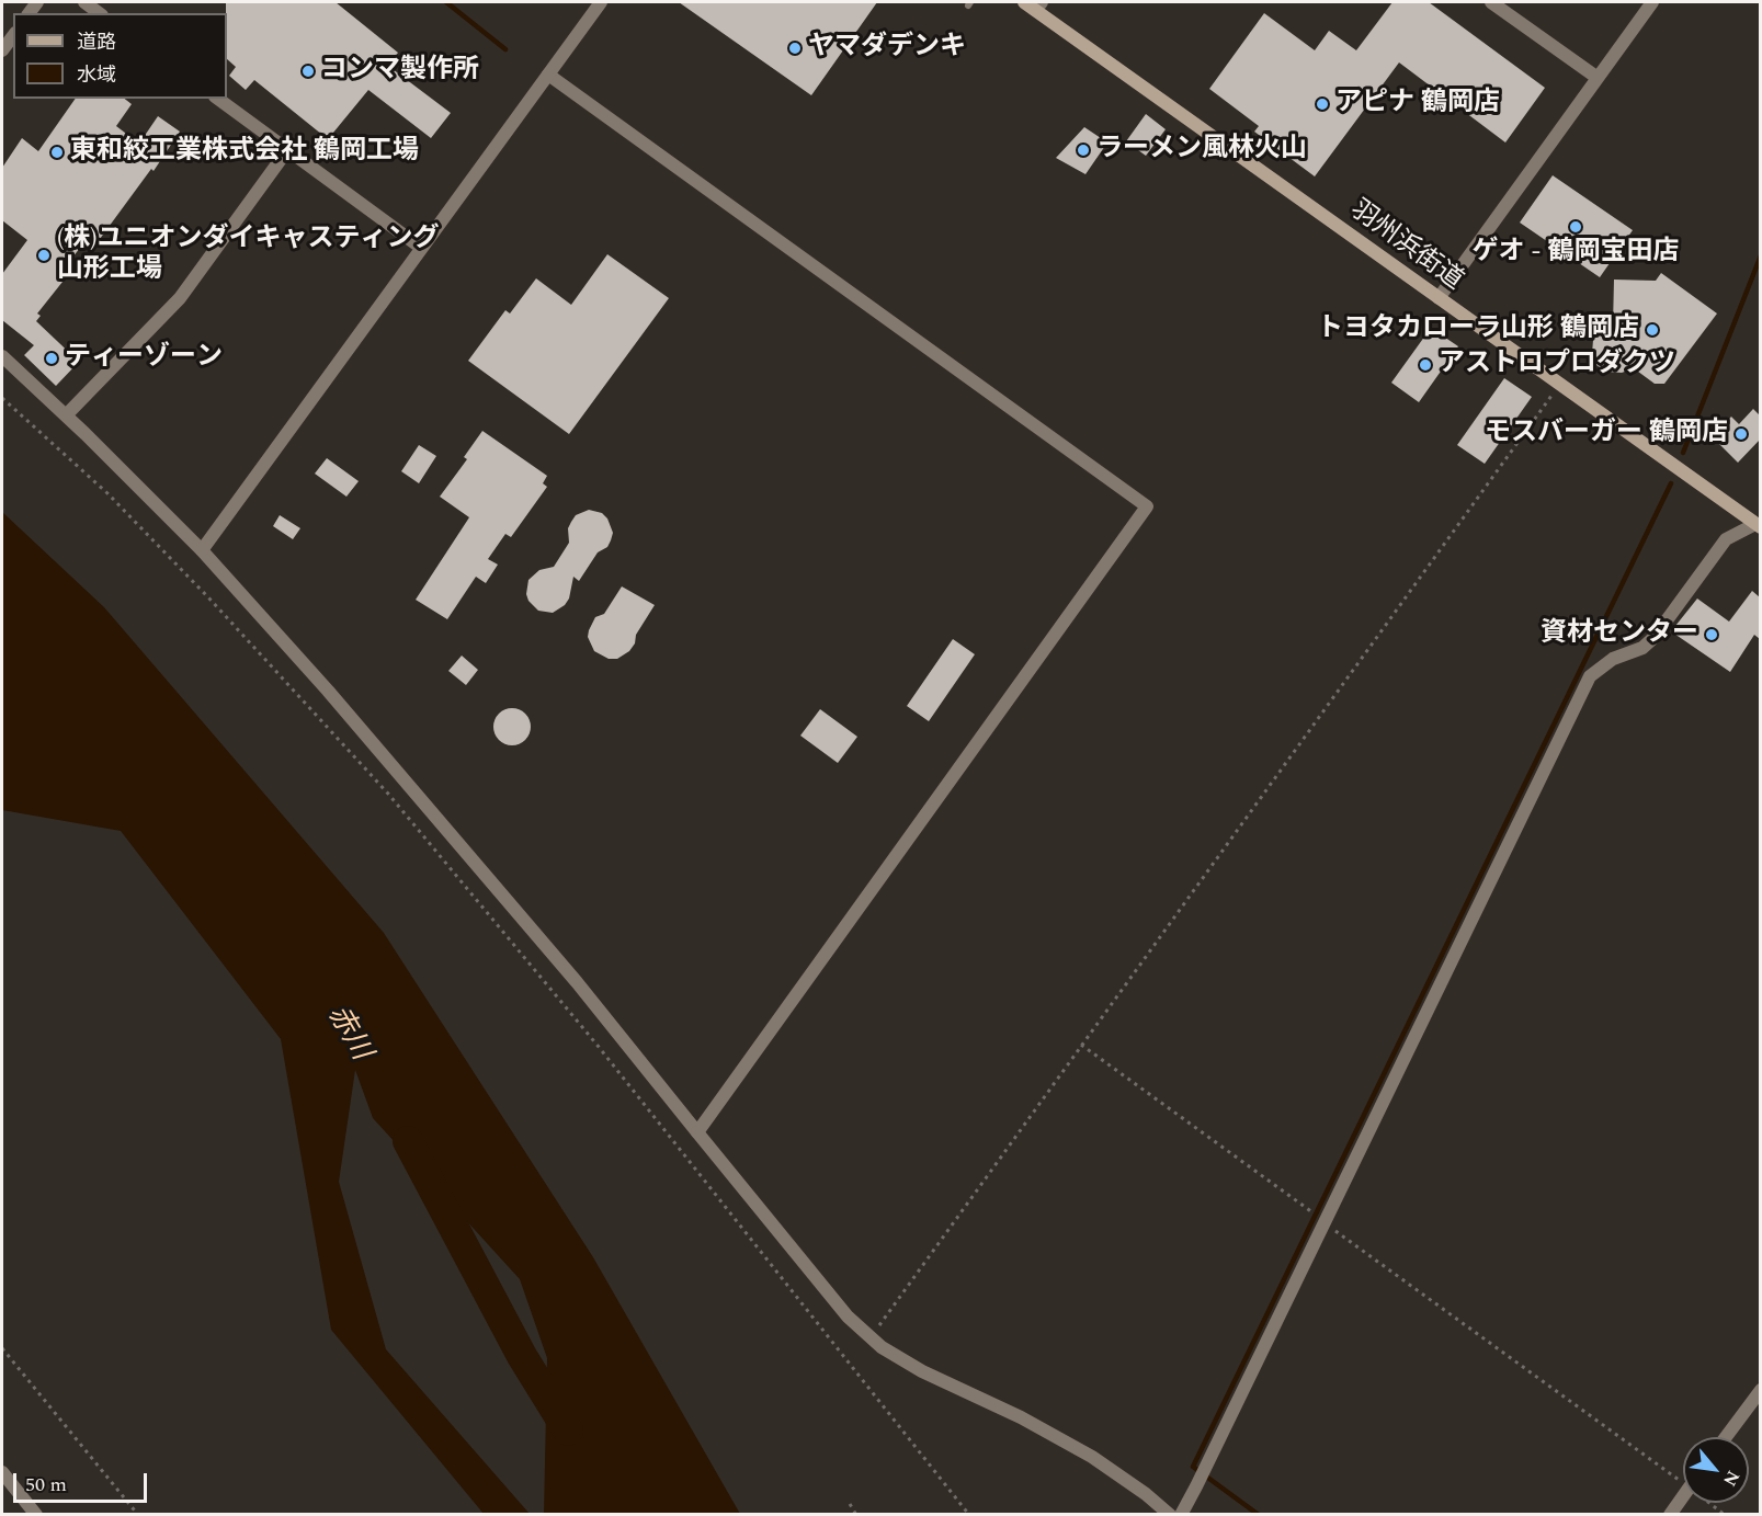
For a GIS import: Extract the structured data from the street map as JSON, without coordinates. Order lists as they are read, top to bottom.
{
  "streets": {
    "main road": ["羽州浜街道"]
  },
  "water": ["赤川"],
  "places": [
    "ヤマダデンキ",
    "コンマ製作所",
    "アピナ 鶴岡店",
    "ラーメン風林火山",
    "東和絞工業株式会社 鶴岡工場",
    "ゲオ - 鶴岡宝田店",
    "(株)ユニオンダイキャスティング 山形工場",
    "トヨタカローラ山形 鶴岡店",
    "ティーゾーン",
    "アストロプロダクツ",
    "モスバーガー 鶴岡店",
    "資材センター"
  ],
  "legend": ["道路", "水域"],
  "scale_bar": "50 m",
  "north": "bottom right"
}
